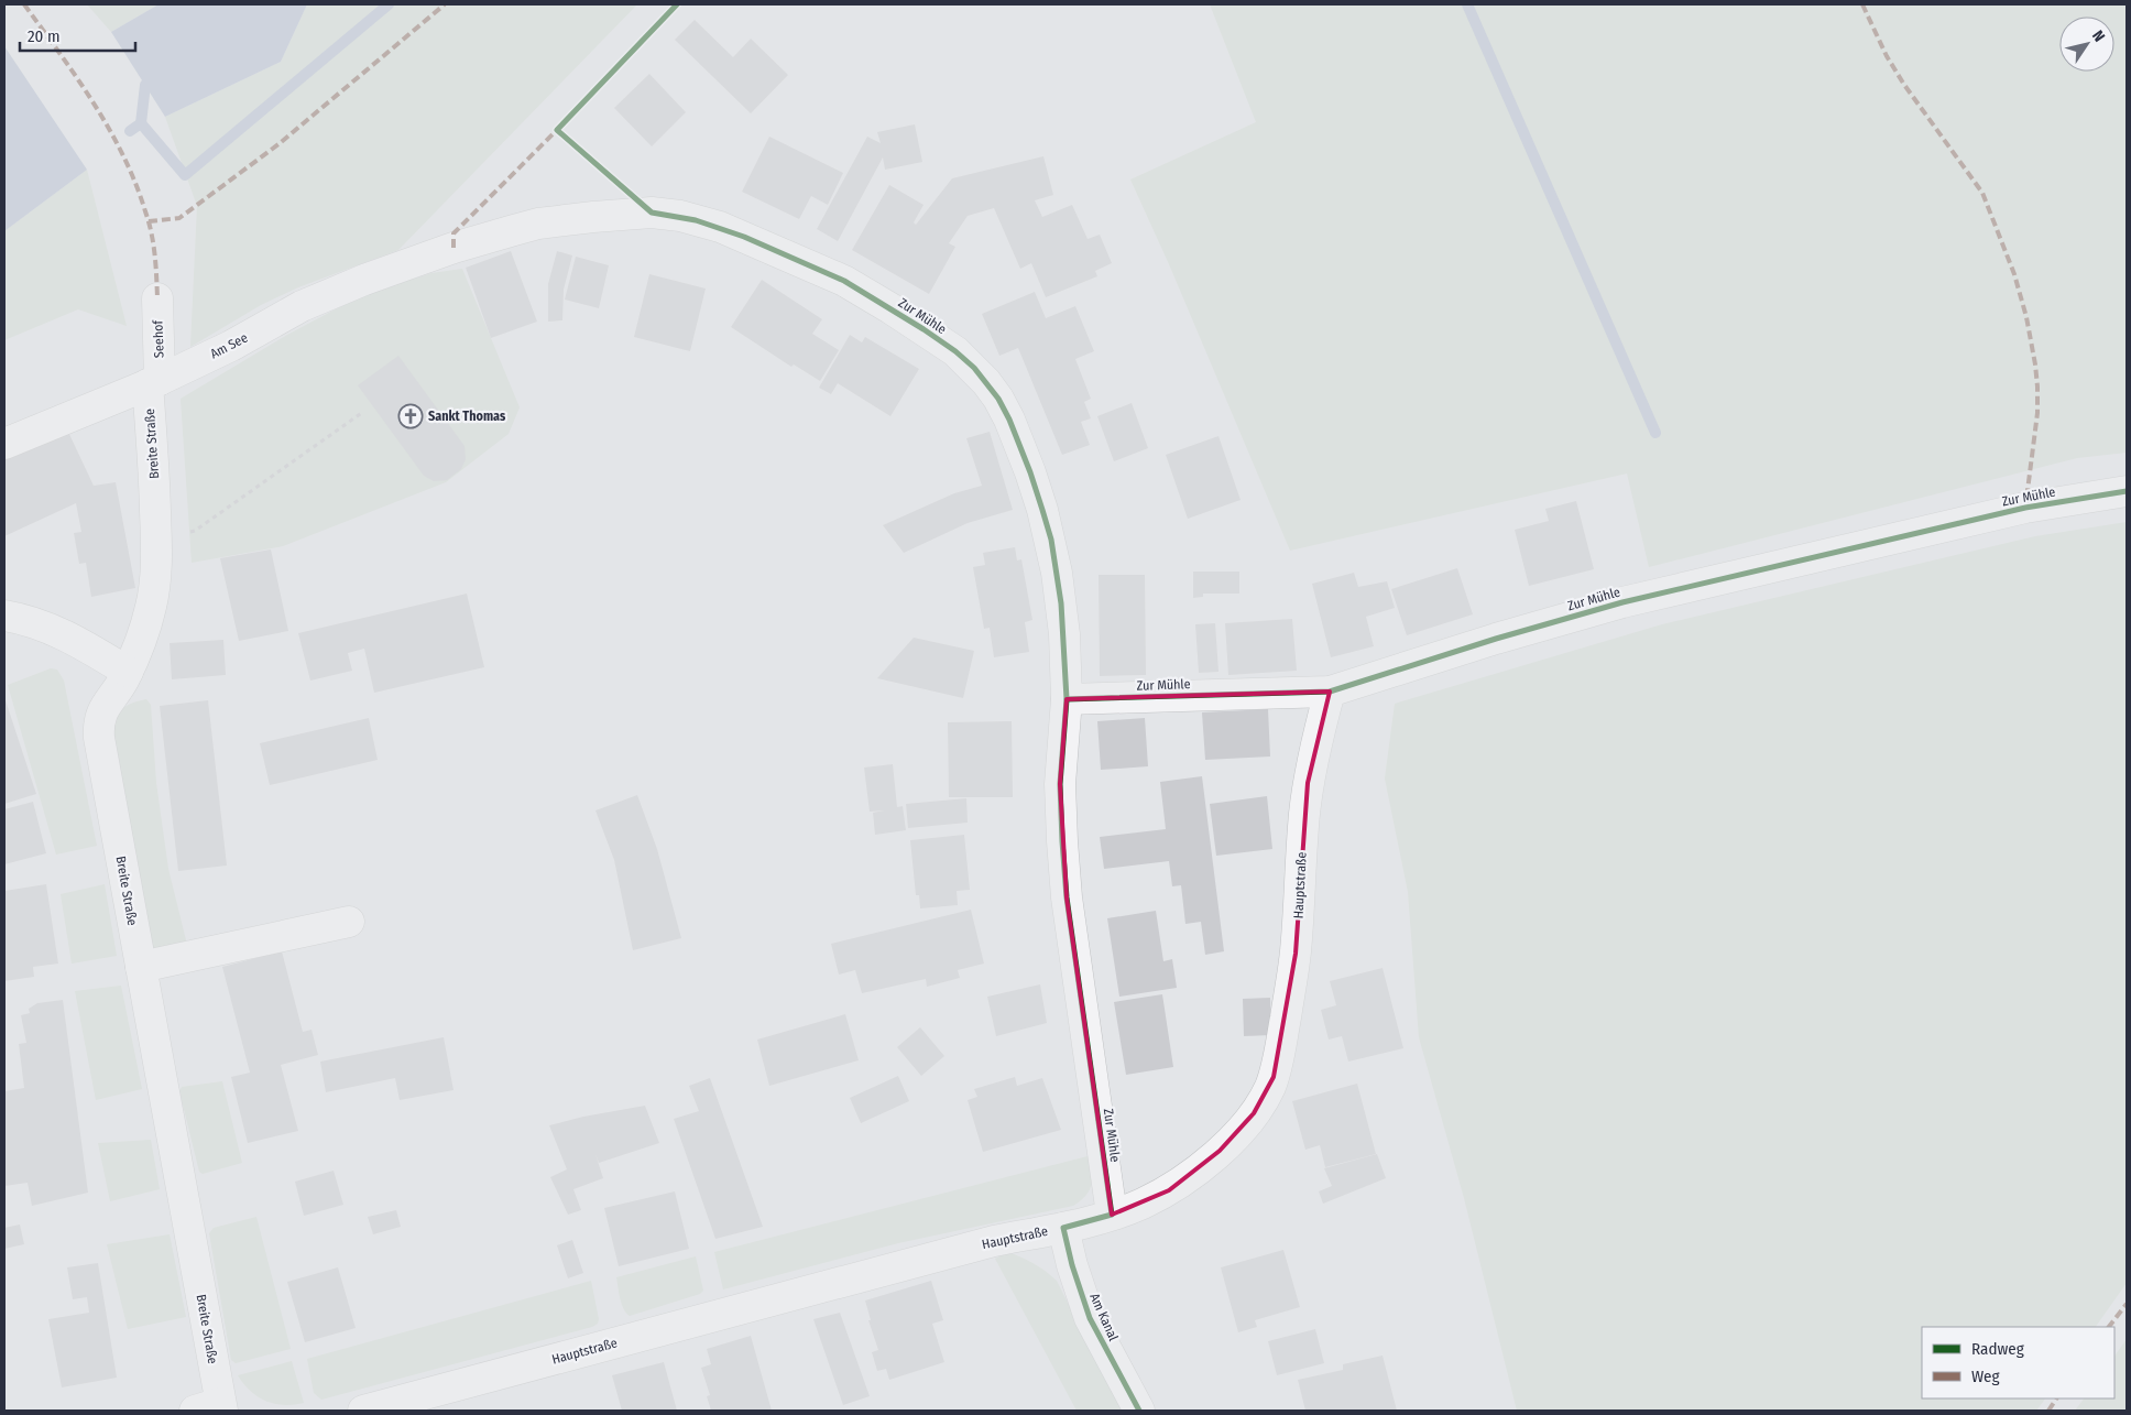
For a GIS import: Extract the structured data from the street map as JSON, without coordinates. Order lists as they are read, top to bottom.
{
  "streets": {
    "street": [
      "Zur Mühle",
      "Seehof",
      "Am See",
      "Breite Straße",
      "Hauptstraße",
      "Am Kanal"
    ]
  },
  "crossings": [
    ["Zur Mühle", "Am See"],
    ["Zur Mühle", "Hauptstraße"],
    ["Seehof", "Am See"],
    ["Seehof", "Breite Straße"],
    ["Am See", "Breite Straße"],
    ["Hauptstraße", "Am Kanal"]
  ],
  "places": {
    "church": ["Sankt Thomas"]
  },
  "legend": ["Radweg", "Weg"],
  "scale_bar": "20 m",
  "north": "top right"
}
